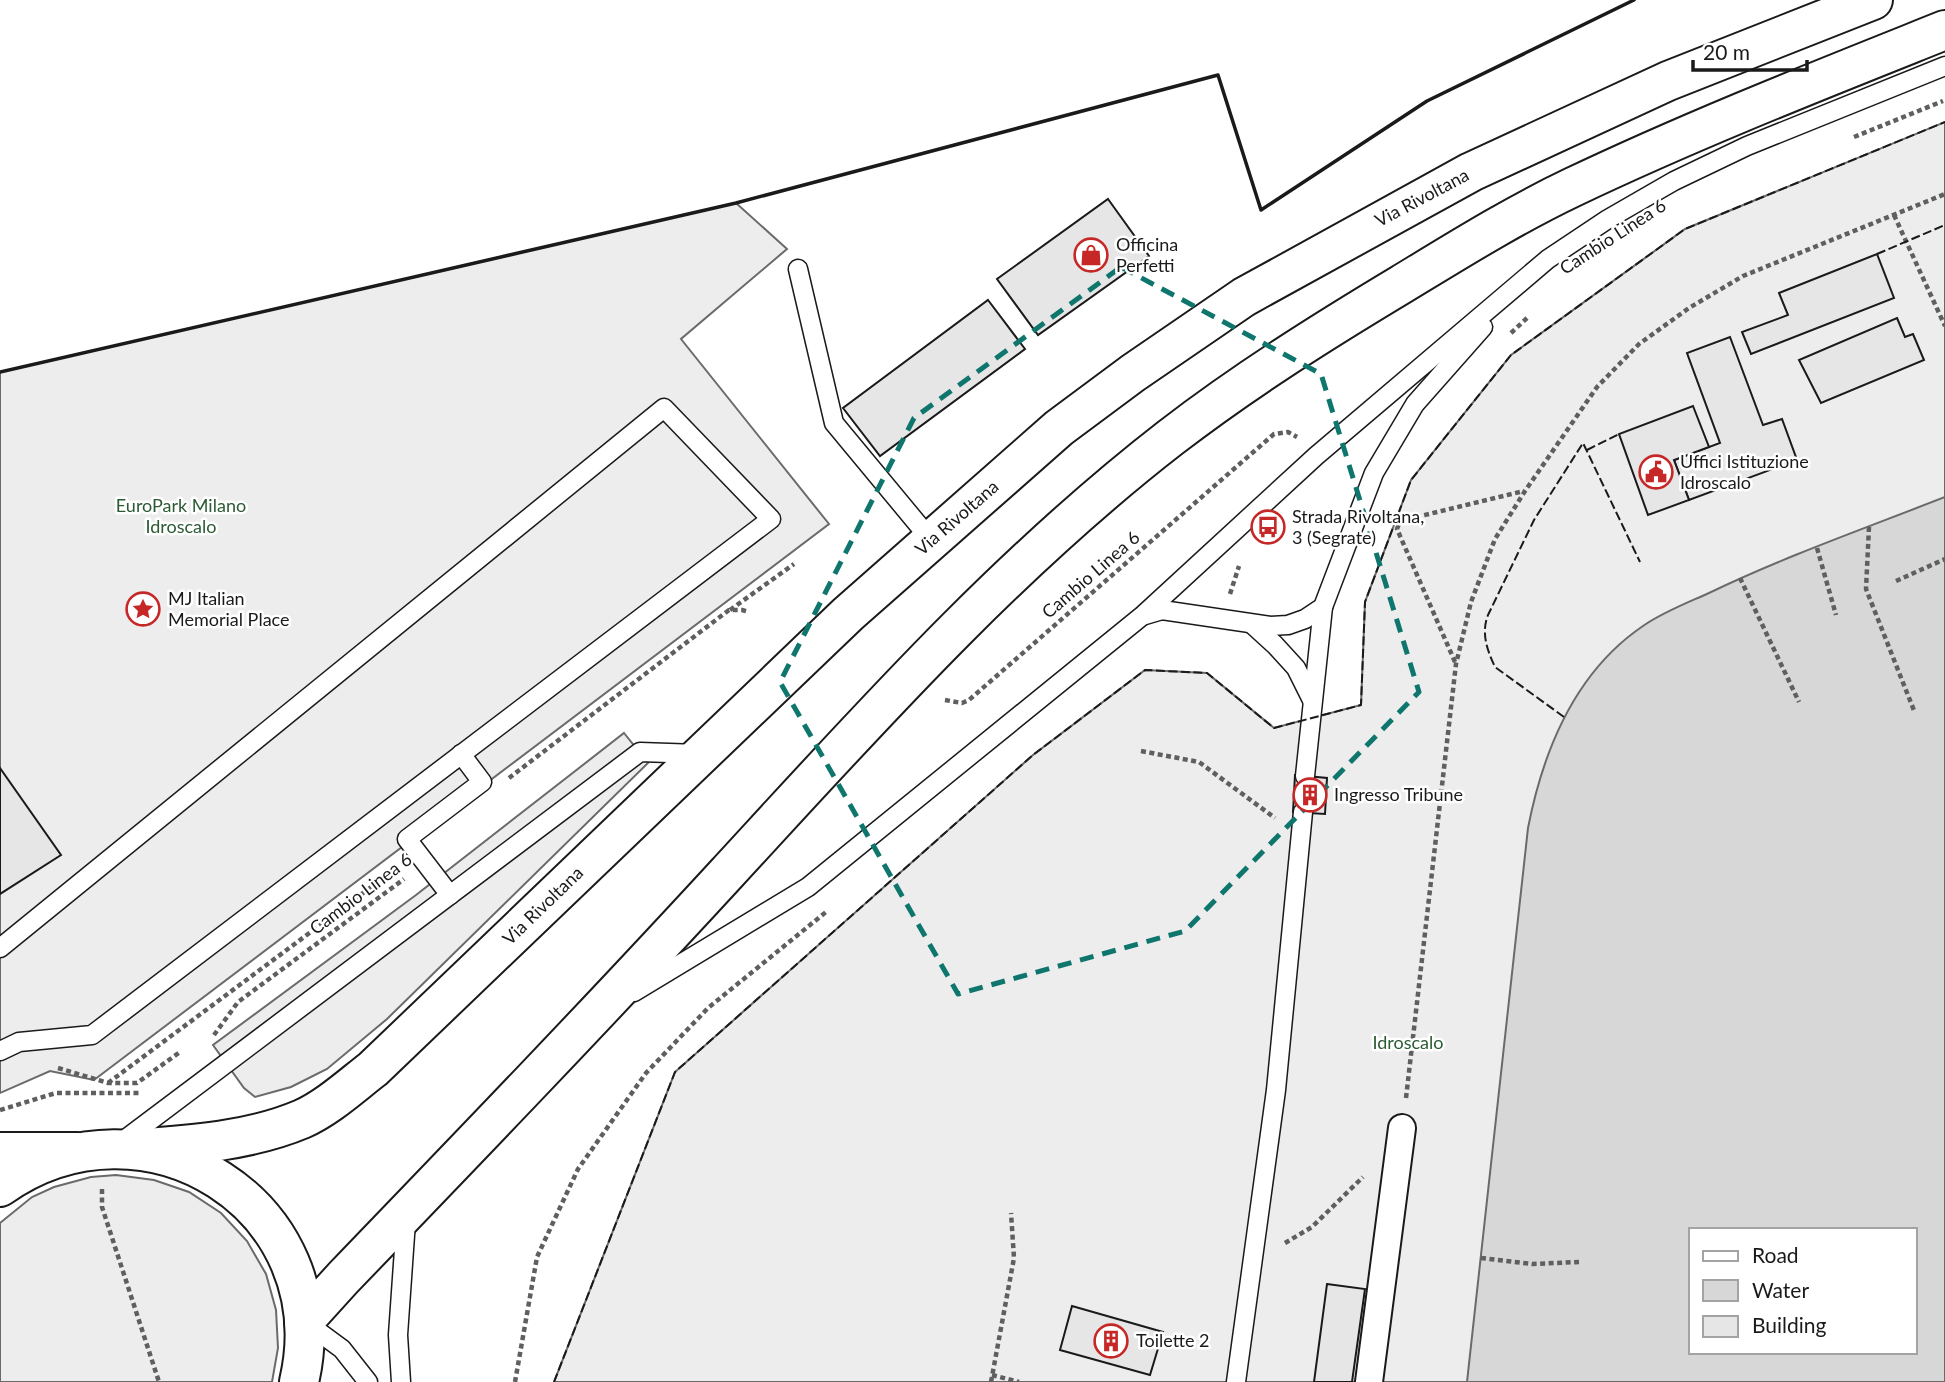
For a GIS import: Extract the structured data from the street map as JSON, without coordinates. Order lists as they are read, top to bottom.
{
  "streets": {
    "main road": ["Via Rivoltana"],
    "path": ["Cambio Linea 6"]
  },
  "parks": ["EuroPark Milano Idroscalo", "Idroscalo"],
  "places": {
    "shop": ["Officina Perfetti"],
    "public building": ["Uffici Istituzione Idroscalo"],
    "bus stop": ["Strada Rivoltana, 3 (Segrate)"],
    "place": ["MJ Italian Memorial Place"],
    "building": ["Ingresso Tribune", "Toilette 2"]
  },
  "legend": ["Road", "Water", "Building"],
  "scale_bar": "20 m"
}
